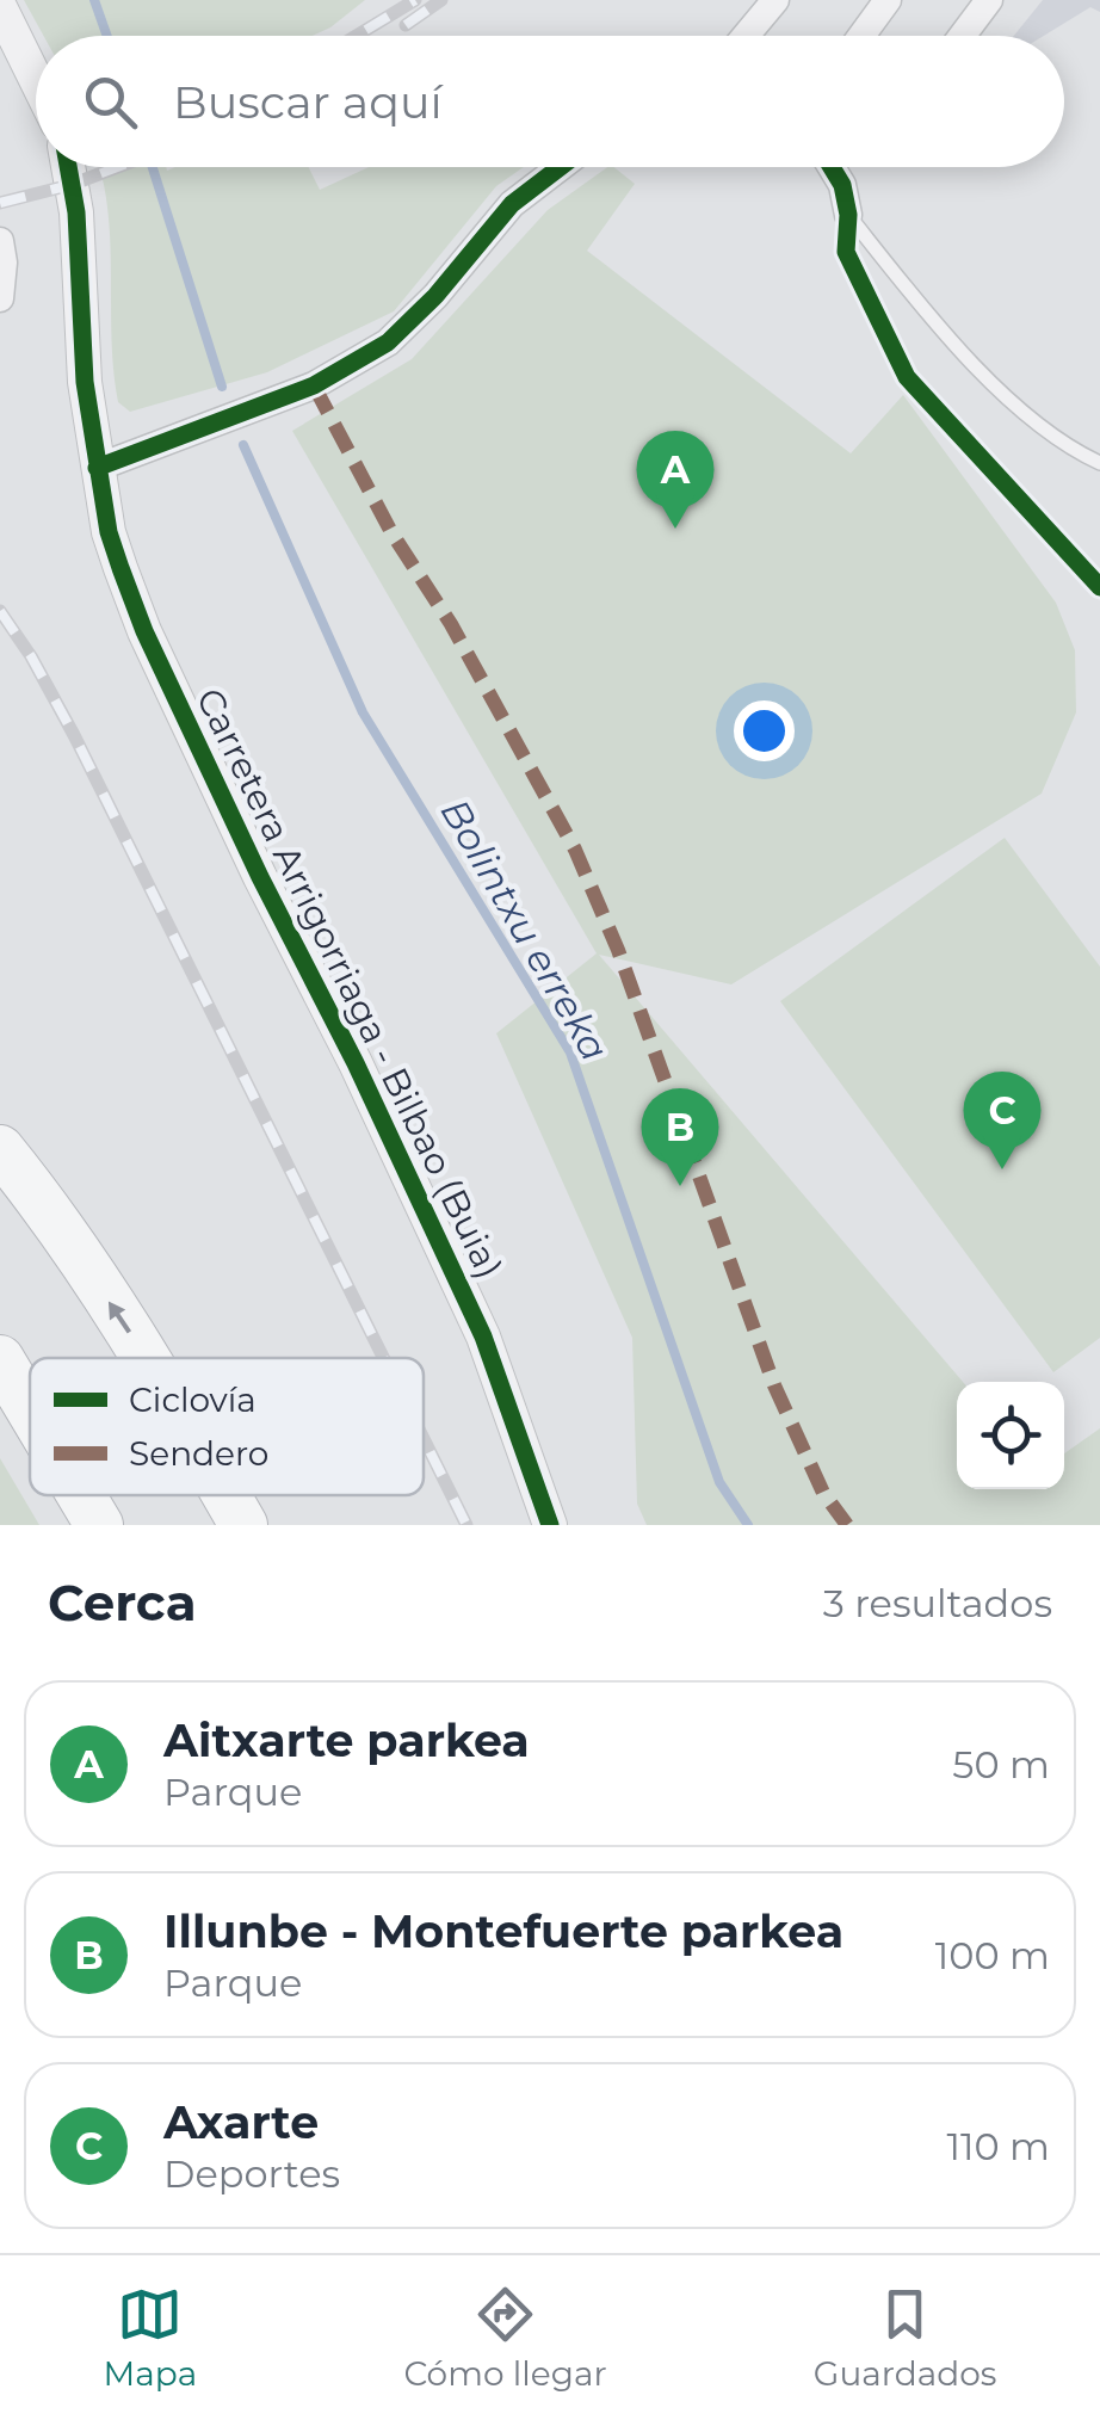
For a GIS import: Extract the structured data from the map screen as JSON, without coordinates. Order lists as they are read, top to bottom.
{
  "streets": {
    "street": ["Carretera Arrigorriaga - Bilbao (Buia)"]
  },
  "water": ["Bolintxu erreka"],
  "legend": ["Ciclovía", "Sendero"],
  "page": {
    "search": "Buscar aquí",
    "pins": ["A", "C", "B"],
    "heading": ["Cerca", "3 resultados"],
    "list": [
      {
        "mark": "A",
        "name": "Aitxarte parkea",
        "note": "Parque",
        "value": "50 m"
      },
      {
        "mark": "B",
        "name": "Illunbe - Montefuerte parkea",
        "note": "Parque",
        "value": "100 m"
      },
      {
        "mark": "C",
        "name": "Axarte",
        "note": "Deportes",
        "value": "110 m"
      }
    ],
    "nav": ["Mapa", "Cómo llegar", "Guardados"]
  }
}
